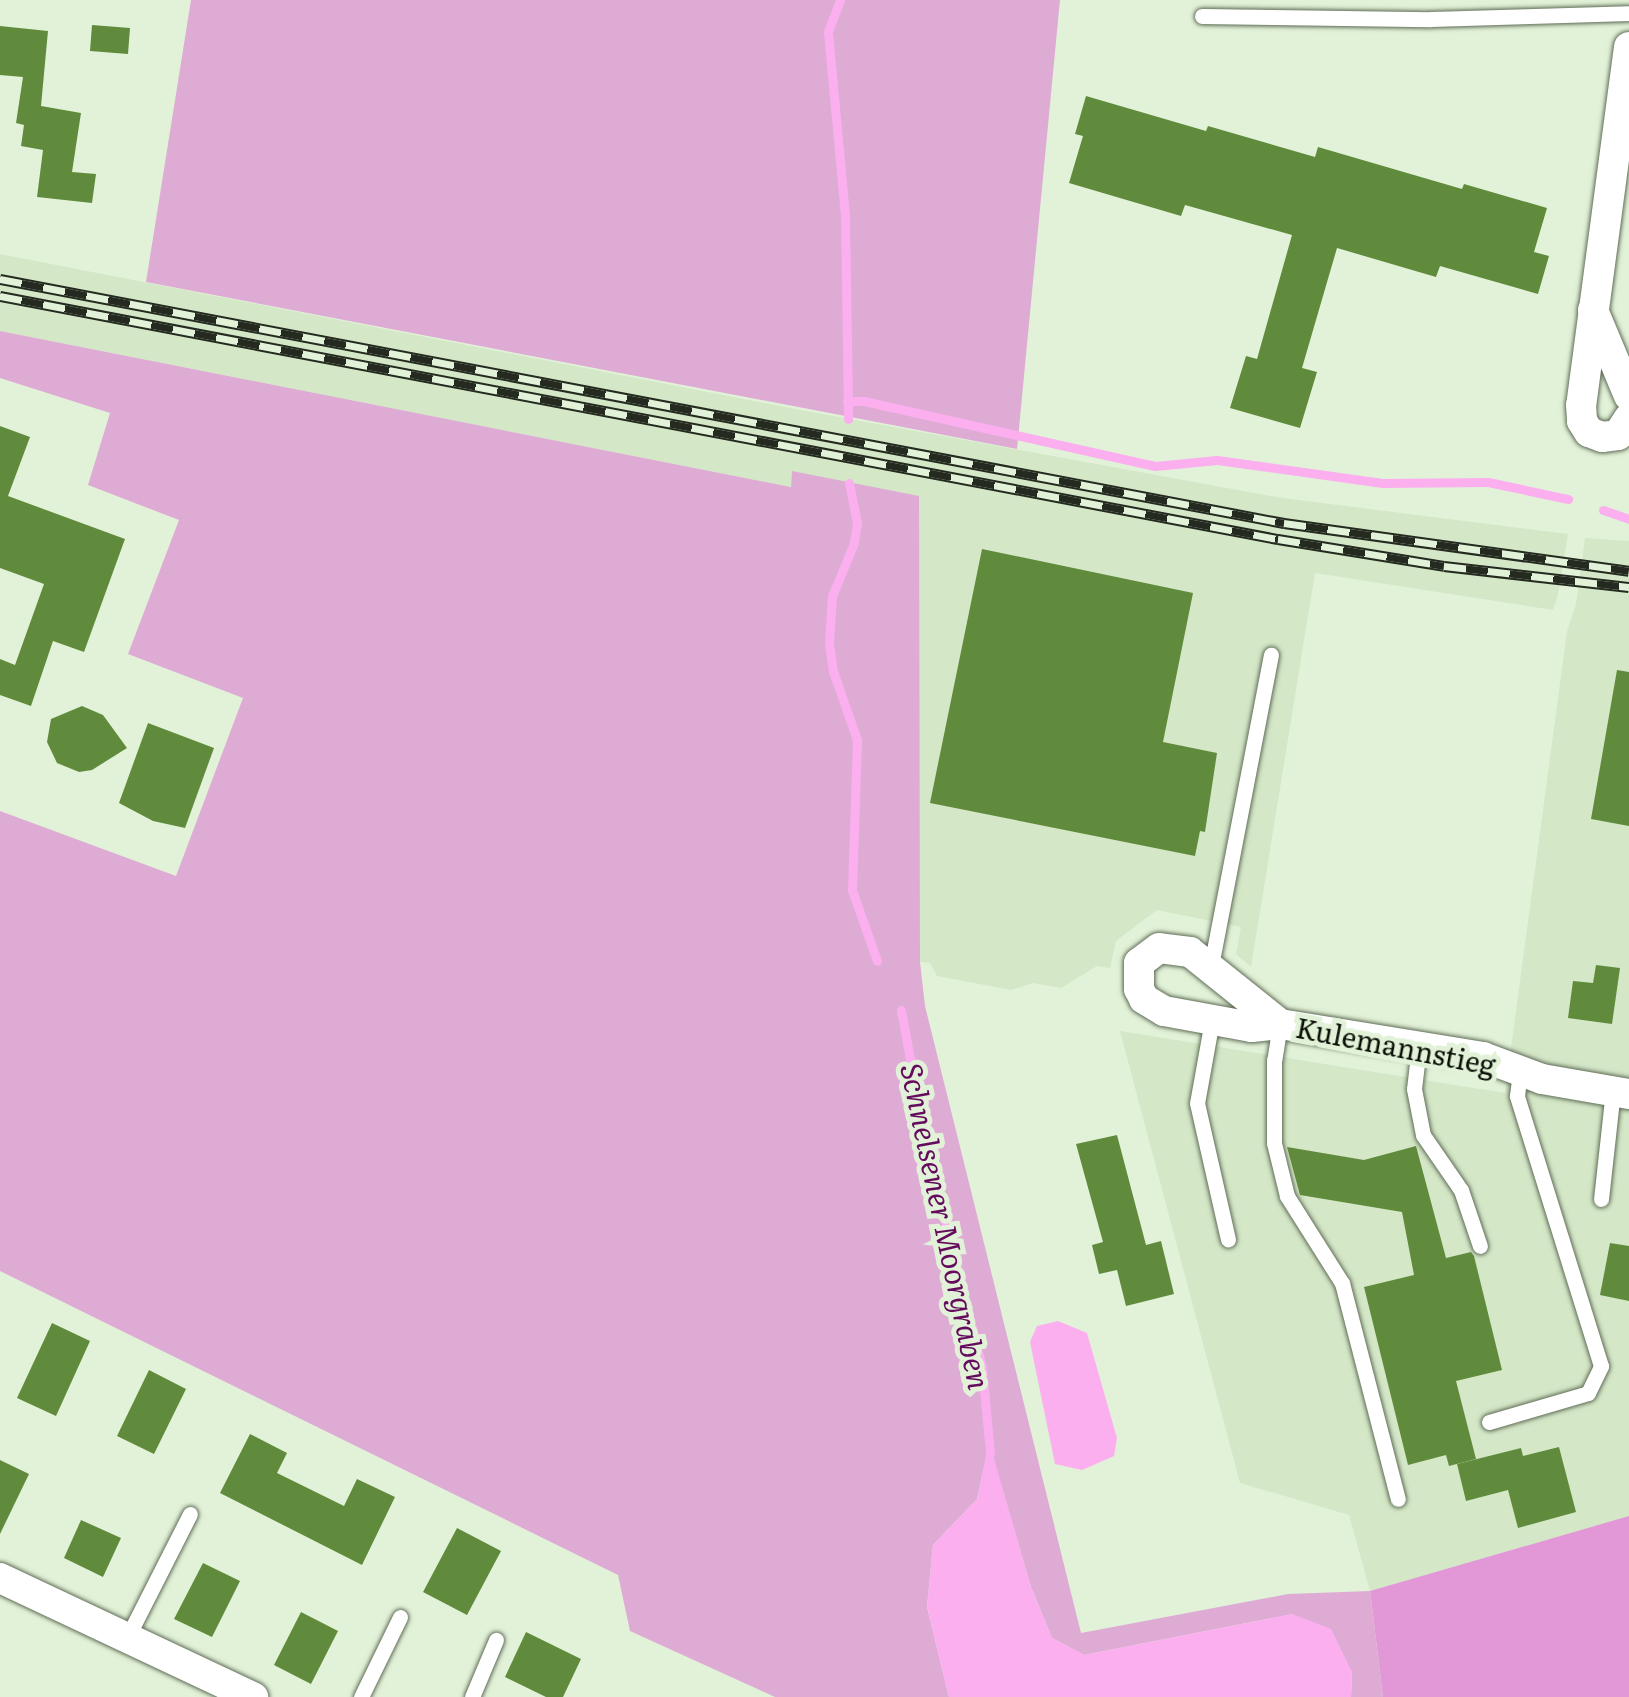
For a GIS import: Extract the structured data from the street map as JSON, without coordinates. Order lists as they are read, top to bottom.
{
  "streets": {
    "street": ["Kulemannstieg"]
  },
  "water": ["Schnelsener Moorgraben"]
}
